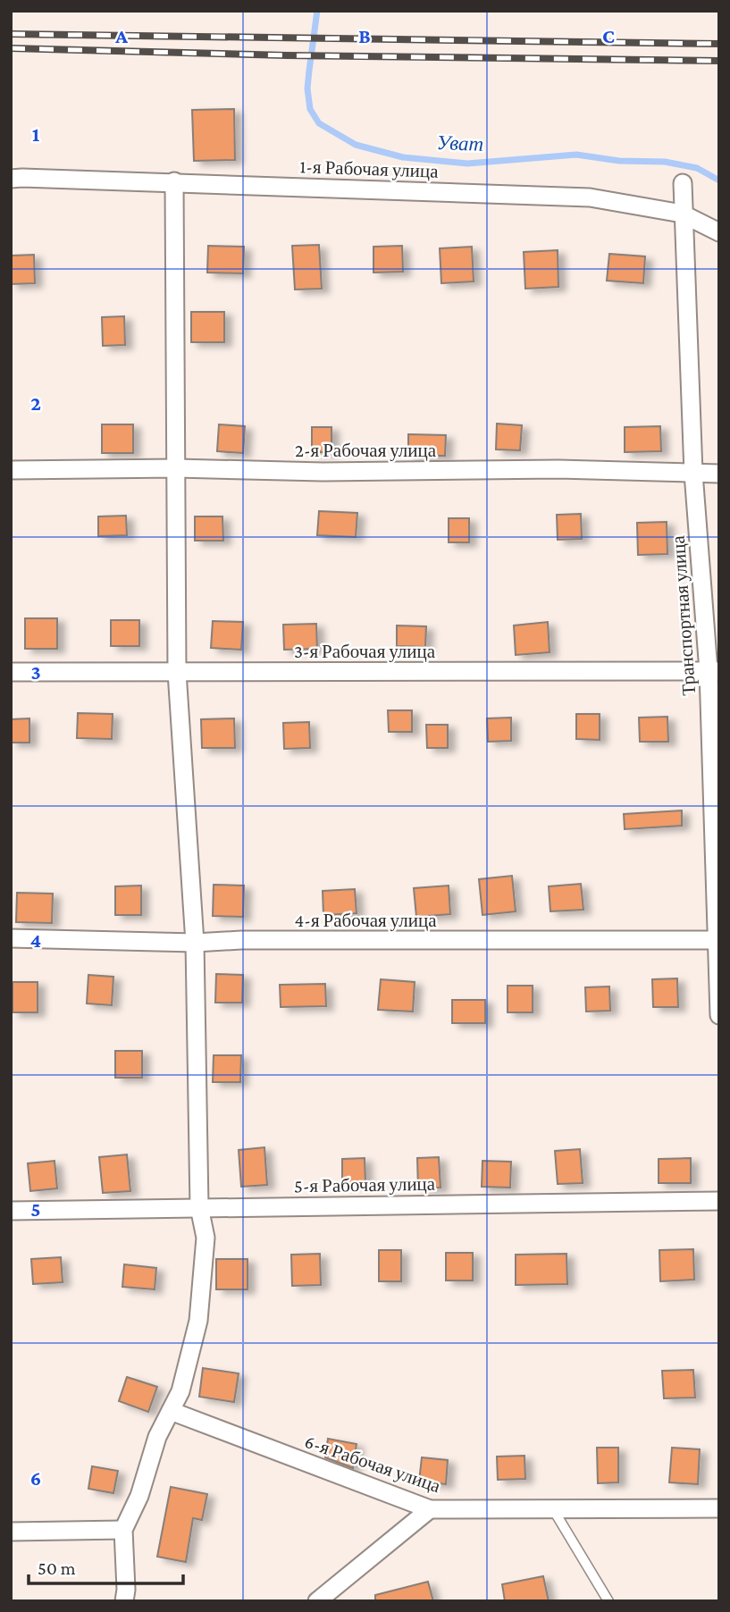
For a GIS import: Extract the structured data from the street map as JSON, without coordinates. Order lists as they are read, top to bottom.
{
  "streets": {
    "street": [
      "1-я Рабочая улица",
      "2-я Рабочая улица",
      "Транспортная улица",
      "3-я Рабочая улица",
      "4-я Рабочая улица",
      "5-я Рабочая улица",
      "6-я Рабочая улица"
    ]
  },
  "crossings": [
    ["1-я Рабочая улица", "Транспортная улица"],
    ["2-я Рабочая улица", "Транспортная улица"],
    ["Транспортная улица", "3-я Рабочая улица"],
    ["Транспортная улица", "4-я Рабочая улица"]
  ],
  "water": ["Уват"],
  "scale_bar": "50 m",
  "grid": {
    "columns": ["A", "B", "C"],
    "rows": [
      "1",
      "2",
      "3",
      "4",
      "5",
      "6"
    ]
  }
}
